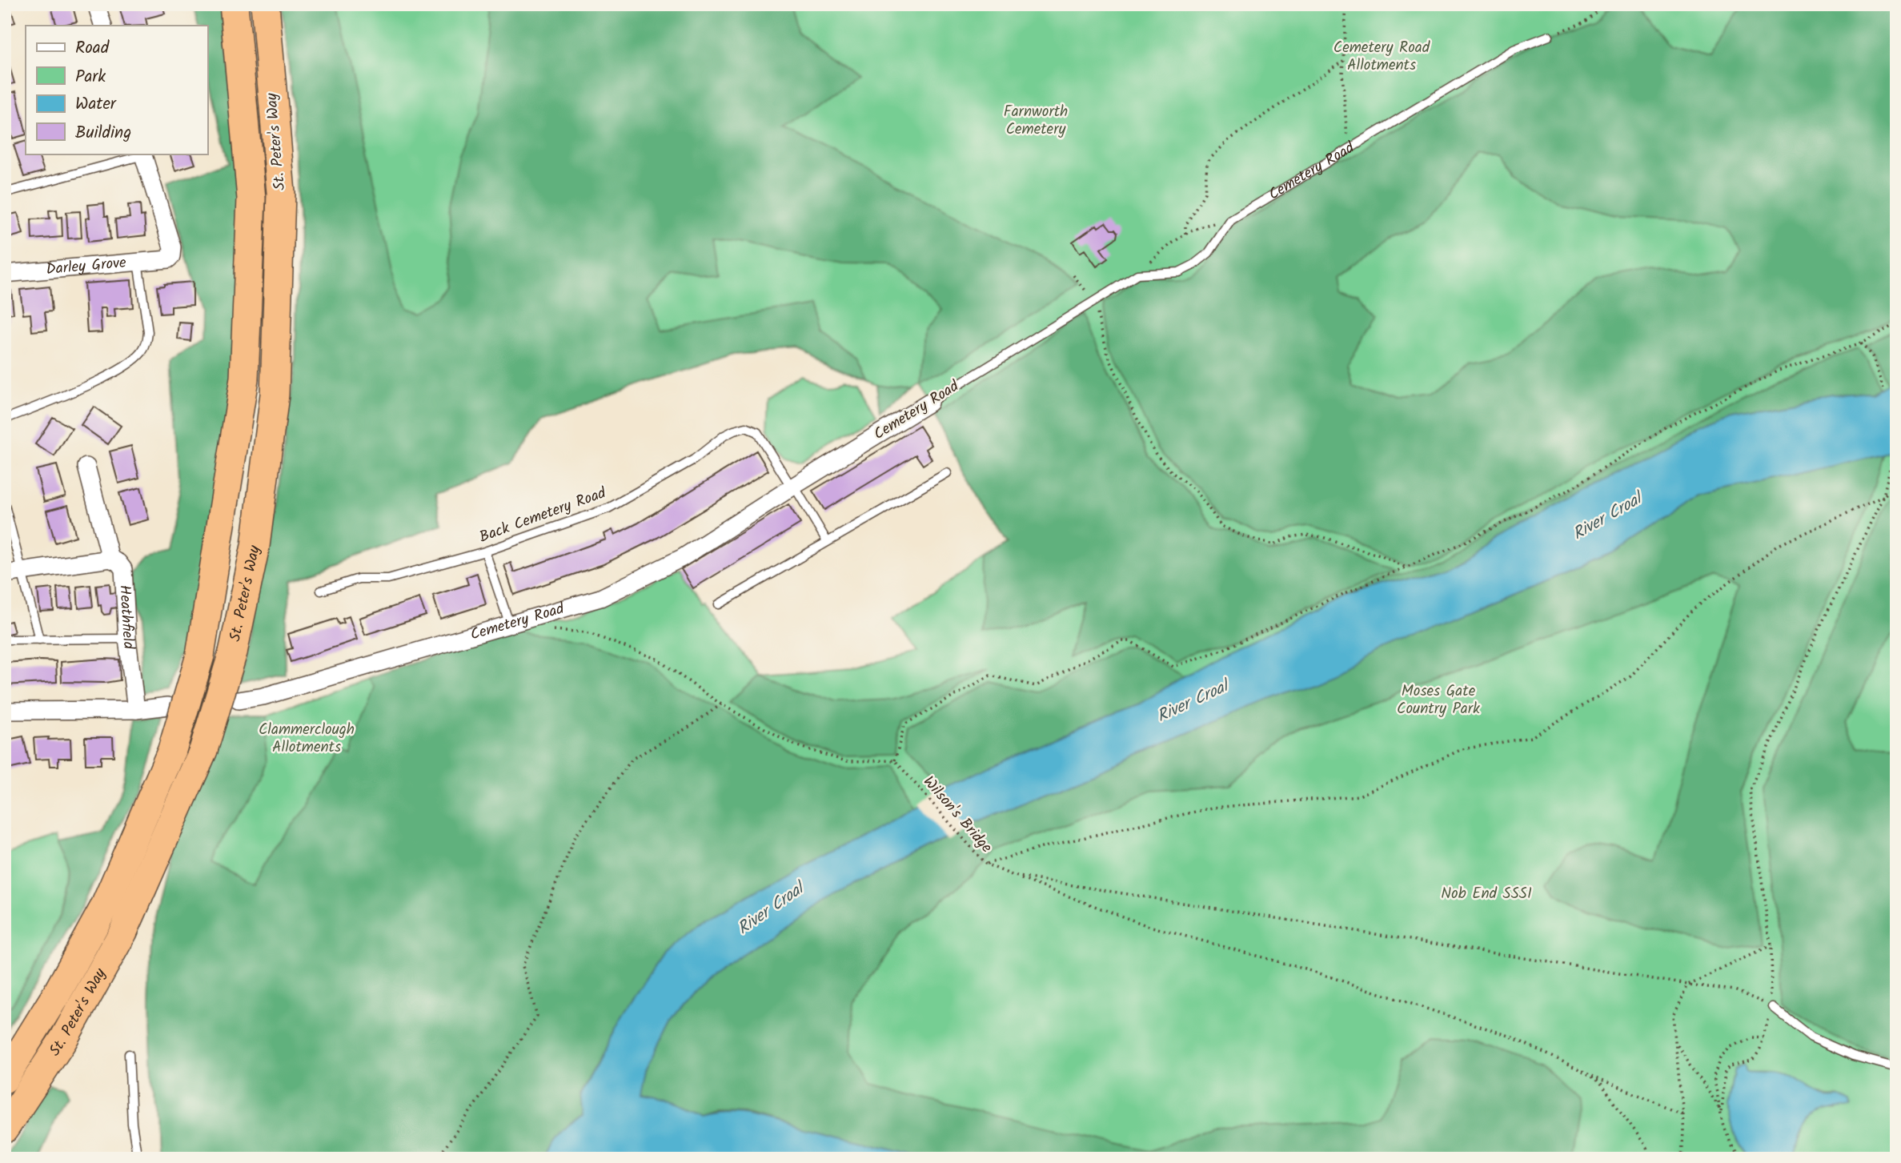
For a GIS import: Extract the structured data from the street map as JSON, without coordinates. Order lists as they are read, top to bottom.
{
  "streets": {
    "highway": ["St. Peter's Way"],
    "street": ["Cemetery Road", "Darley Grove", "Heathfield"],
    "lane": ["Back Cemetery Road"],
    "path": ["Wilson's Bridge"]
  },
  "crossings": [
    ["Cemetery Road", "Back Cemetery Road"]
  ],
  "water": ["River Croal"],
  "parks": [
    "Cemetery Road Allotments",
    "Farnworth Cemetery",
    "Moses Gate Country Park",
    "Clammerclough Allotments",
    "Nob End SSSI"
  ],
  "legend": [
    "Road",
    "Park",
    "Water",
    "Building"
  ]
}
